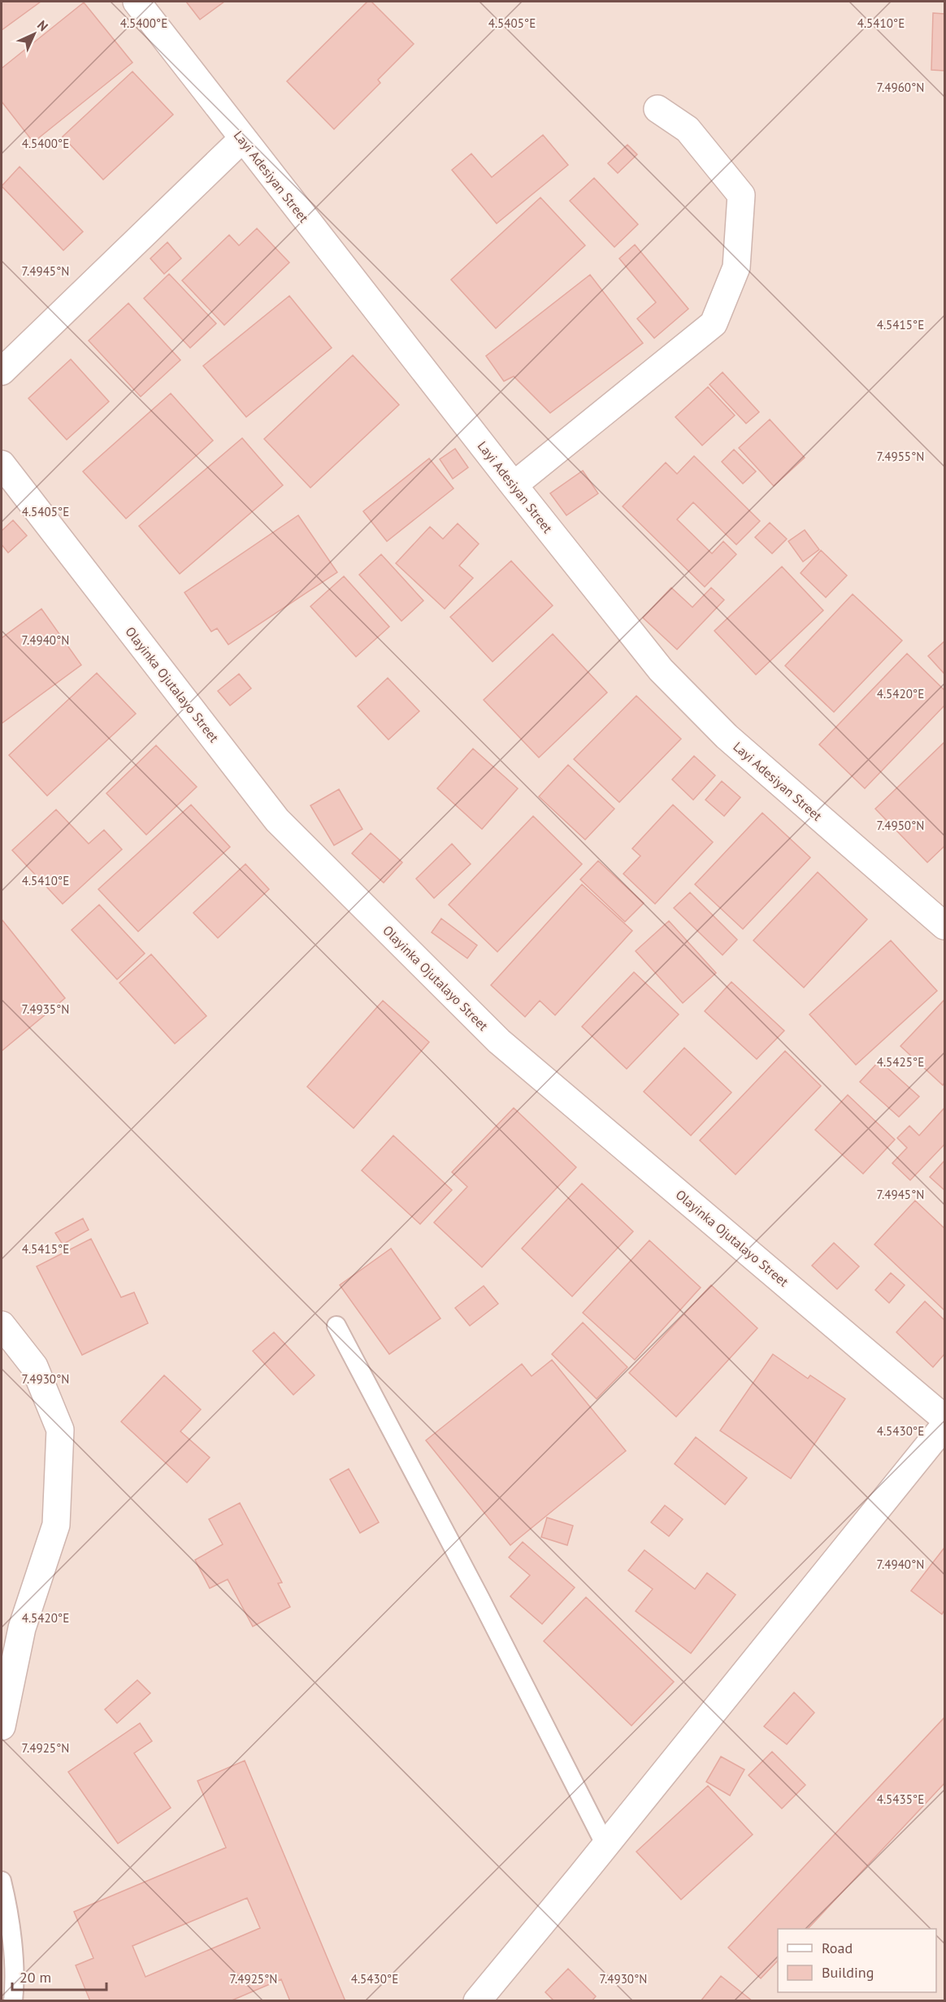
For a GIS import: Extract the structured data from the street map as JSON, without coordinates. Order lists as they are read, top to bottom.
{
  "streets": {
    "street": ["Layi Adesiyan Street", "Olayinka Ojutalayo Street"]
  },
  "legend": ["Road", "Building"],
  "scale_bar": "20 m",
  "north": "top right",
  "coordinates": [
    "4.5400°E",
    "4.5405°E",
    "4.5410°E",
    "7.4960°N",
    "7.4945°N",
    "4.5415°E",
    "7.4955°N",
    "7.4940°N",
    "4.5420°E",
    "7.4950°N",
    "7.4935°N",
    "4.5425°E",
    "7.4930°N",
    "4.5430°E",
    "7.4925°N",
    "4.5435°E"
  ]
}
